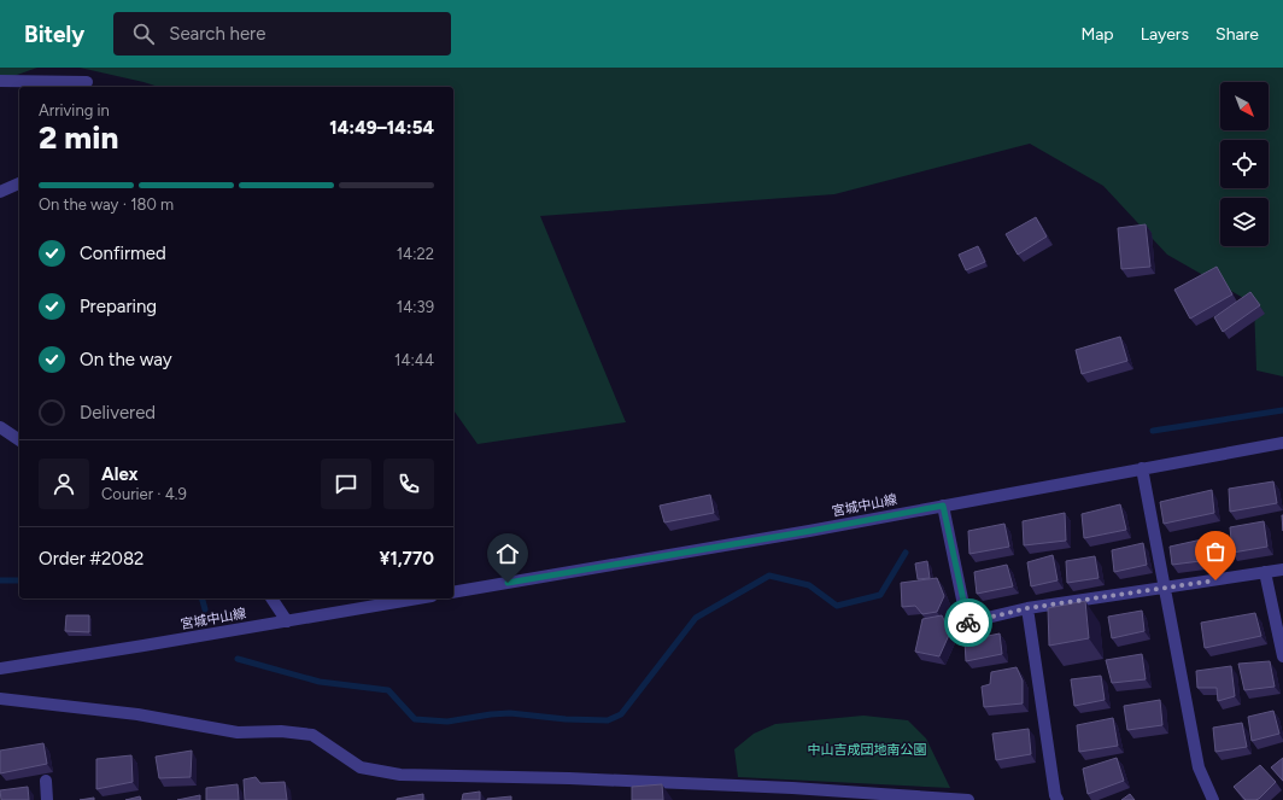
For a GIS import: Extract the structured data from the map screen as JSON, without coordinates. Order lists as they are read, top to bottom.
{
  "streets": {
    "street": ["宮城中山線"]
  },
  "parks": ["中山吉成団地南公園"],
  "north": "bottom right",
  "page": {
    "header": "Bitely",
    "search": "Search here",
    "nav": ["Map", "Layers", "Share"],
    "heading": ["2 min", "Arriving in", "14:49–14:54"],
    "panel": [
      "Alex",
      "Courier · 4.9",
      "Order #2082",
      "¥1,770"
    ],
    "bar": "On the way · 180 m",
    "list": [
      ["Confirmed", "14:22"],
      ["Preparing", "14:39"],
      ["On the way", "14:44"],
      "Delivered"
    ]
  }
}
